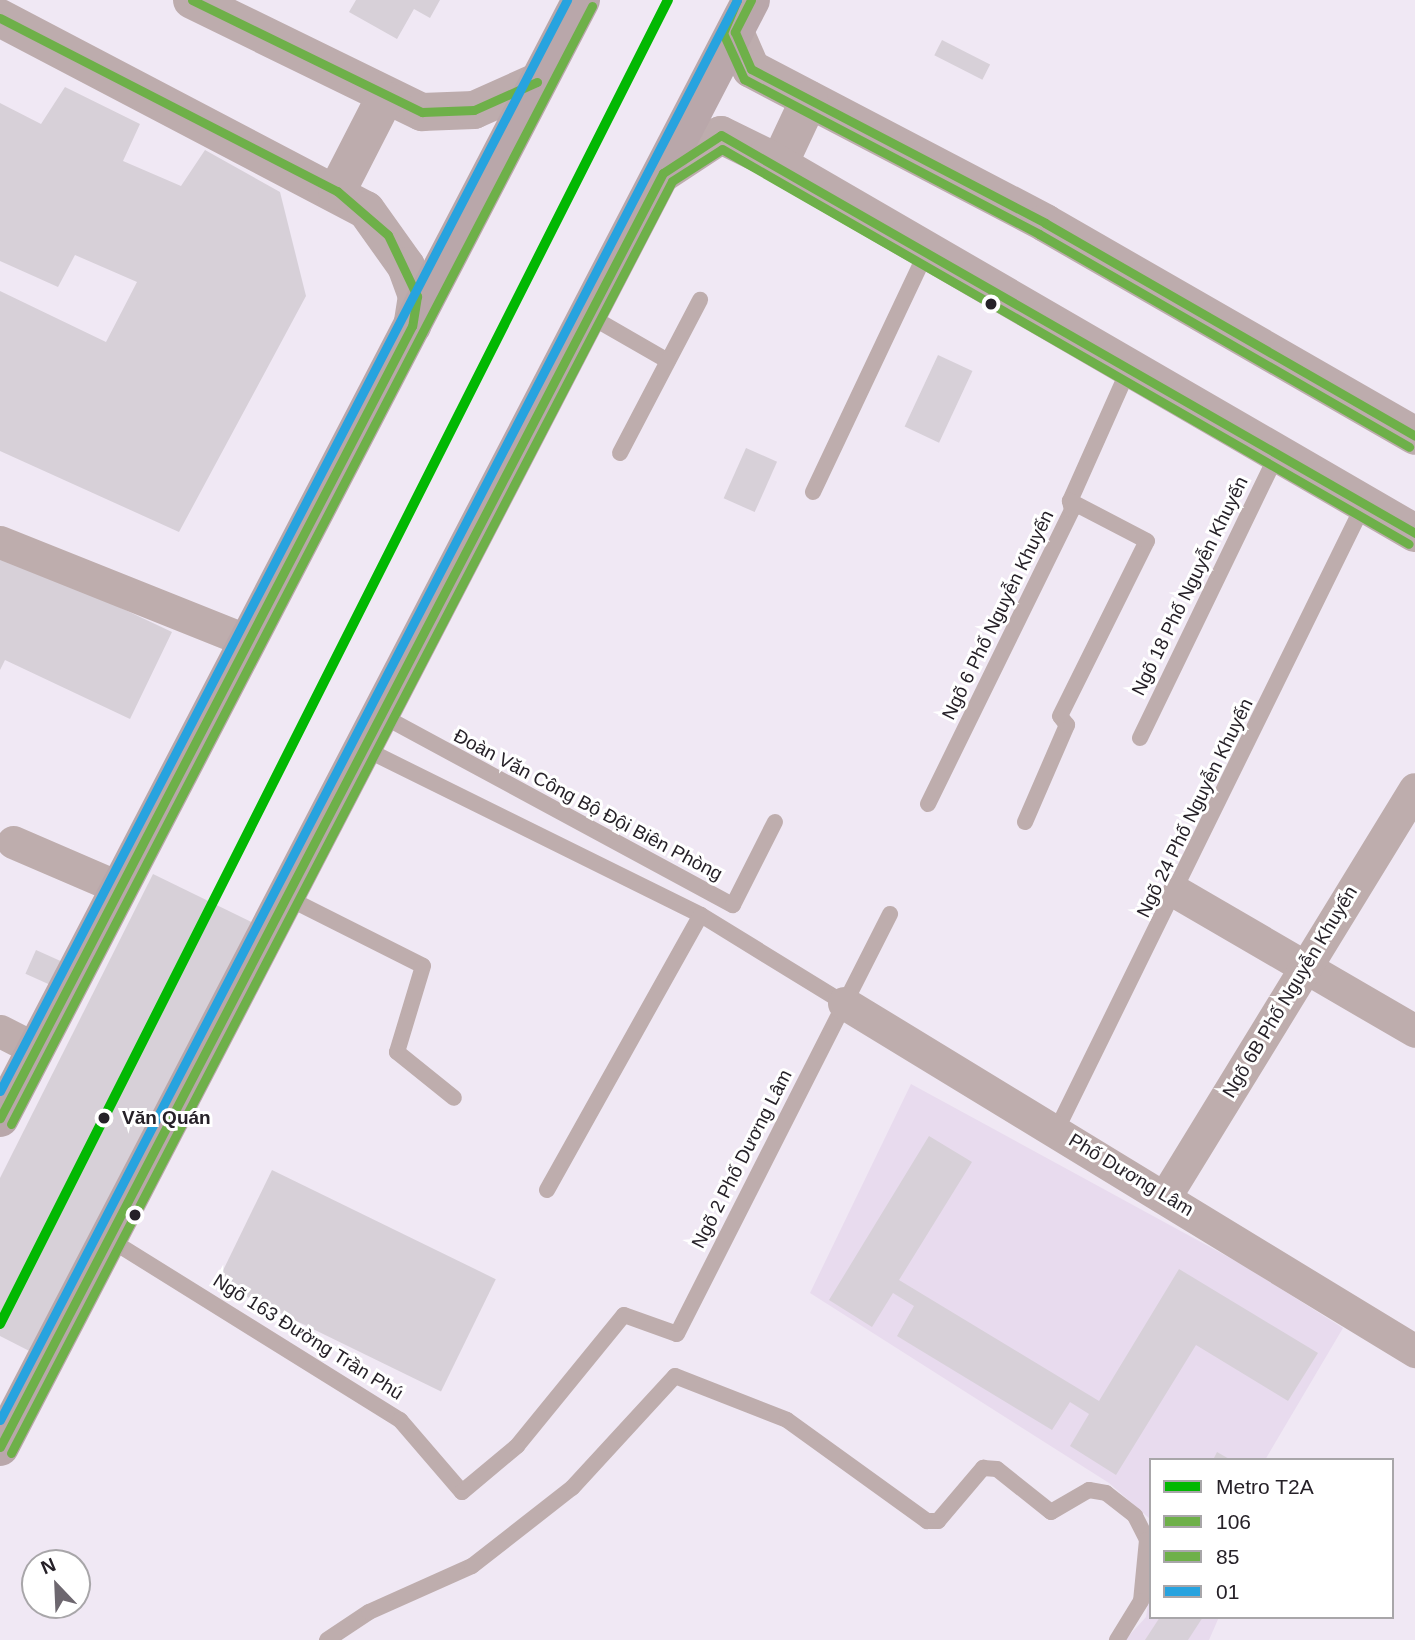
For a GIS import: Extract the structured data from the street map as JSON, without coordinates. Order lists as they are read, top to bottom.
{
  "streets": {
    "street": ["Ngõ 6B Phố Nguyễn Khuyến", "Phố Dương Lâm"],
    "lane": [
      "Ngõ 18 Phố Nguyễn Khuyến",
      "Ngõ 6 Phố Nguyễn Khuyến",
      "Đoàn Văn Công Bộ Đội Biên Phòng",
      "Ngõ 24 Phố Nguyễn Khuyến",
      "Ngõ 2 Phố Dương Lâm",
      "Ngõ 163 Đường Trần Phú"
    ]
  },
  "crossings": [
    ["Ngõ 24 Phố Nguyễn Khuyến", "Phố Dương Lâm"],
    ["Ngõ 6B Phố Nguyễn Khuyến", "Phố Dương Lâm"],
    ["Ngõ 2 Phố Dương Lâm", "Phố Dương Lâm"],
    ["Ngõ 2 Phố Dương Lâm", "Ngõ 163 Đường Trần Phú"]
  ],
  "places": ["Văn Quán"],
  "lines": [
    "metro line T2A",
    "transit line 106",
    "transit line 85",
    "transit line 01"
  ],
  "legend": [
    "Metro T2A",
    "106",
    "85",
    "01"
  ],
  "north": "top left"
}
